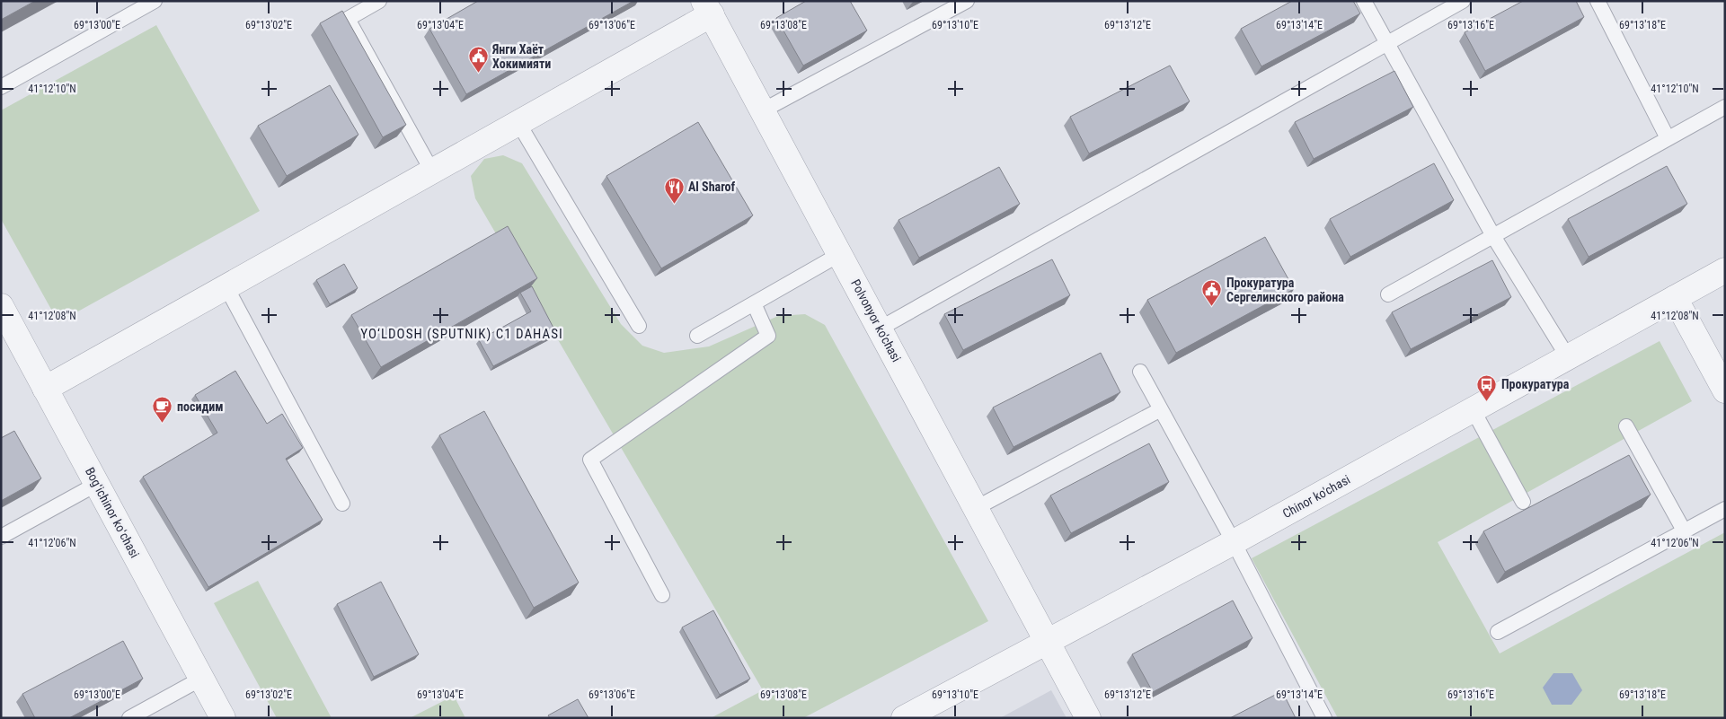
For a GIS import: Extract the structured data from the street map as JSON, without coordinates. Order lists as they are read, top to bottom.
{
  "streets": {
    "street": ["Polvonyor ko'chasi", "Chinor ko'chasi", "Bogʻichinor koʻchasi"]
  },
  "crossings": [
    ["Polvonyor ko'chasi", "Chinor ko'chasi"]
  ],
  "districts": ["YO‘LDOSH (SPUTNIK) C1 DAHASI"],
  "places": {
    "public building": ["Янги Хаёт Хокимияти", "Прокуратура Сергелинского района"],
    "restaurant": ["Al Sharof"],
    "bus stop": ["Прокуратура"],
    "cafe": ["посидим"]
  },
  "coordinates": [
    "69°13'00\"E",
    "69°13'02\"E",
    "69°13'04\"E",
    "69°13'06\"E",
    "69°13'08\"E",
    "69°13'10\"E",
    "69°13'12\"E",
    "69°13'14\"E",
    "69°13'16\"E",
    "69°13'18\"E",
    "41°12'10\"N",
    "41°12'08\"N",
    "41°12'06\"N"
  ]
}
